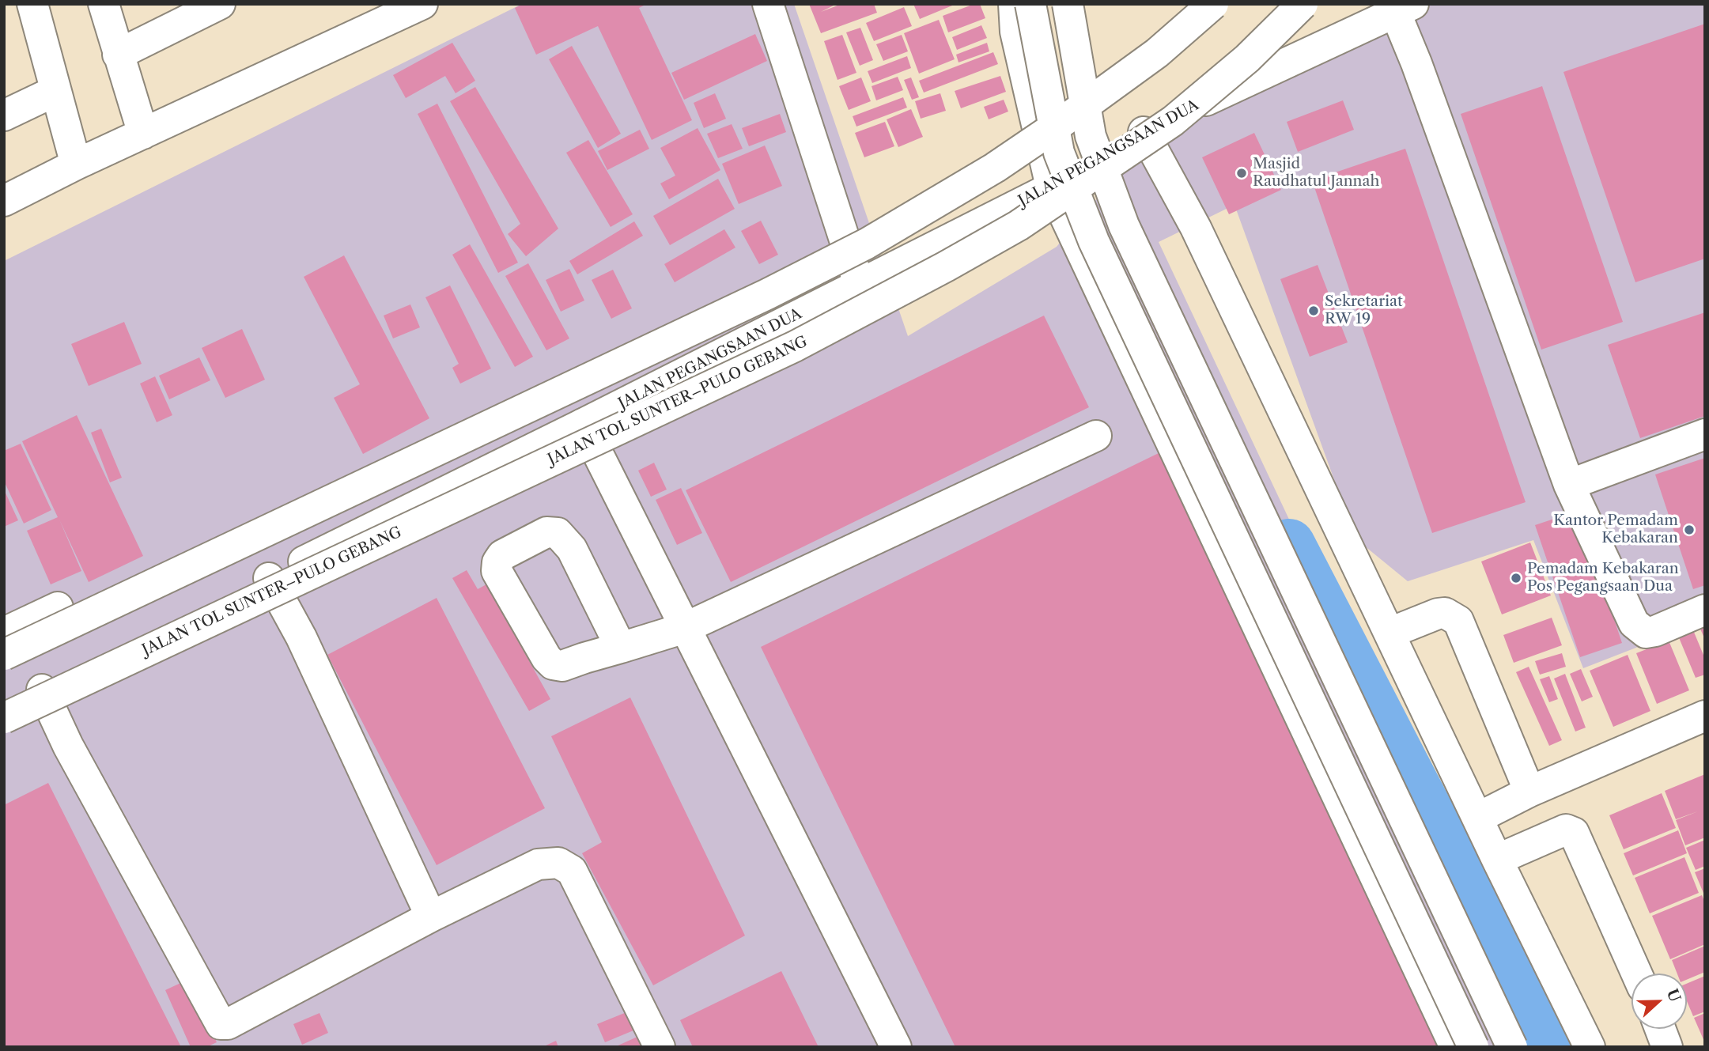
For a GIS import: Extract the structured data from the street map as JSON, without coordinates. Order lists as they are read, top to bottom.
{
  "streets": {
    "main road": ["JALAN PEGANGSAAN DUA", "JALAN TOL SUNTER–PULO GEBANG"]
  },
  "places": [
    "Masjid Raudhatul Jannah",
    "Sekretariat RW 19",
    "Kantor Pemadam Kebakaran",
    "Pemadam Kebakaran Pos Pegangsaan Dua"
  ],
  "north": "right"
}
